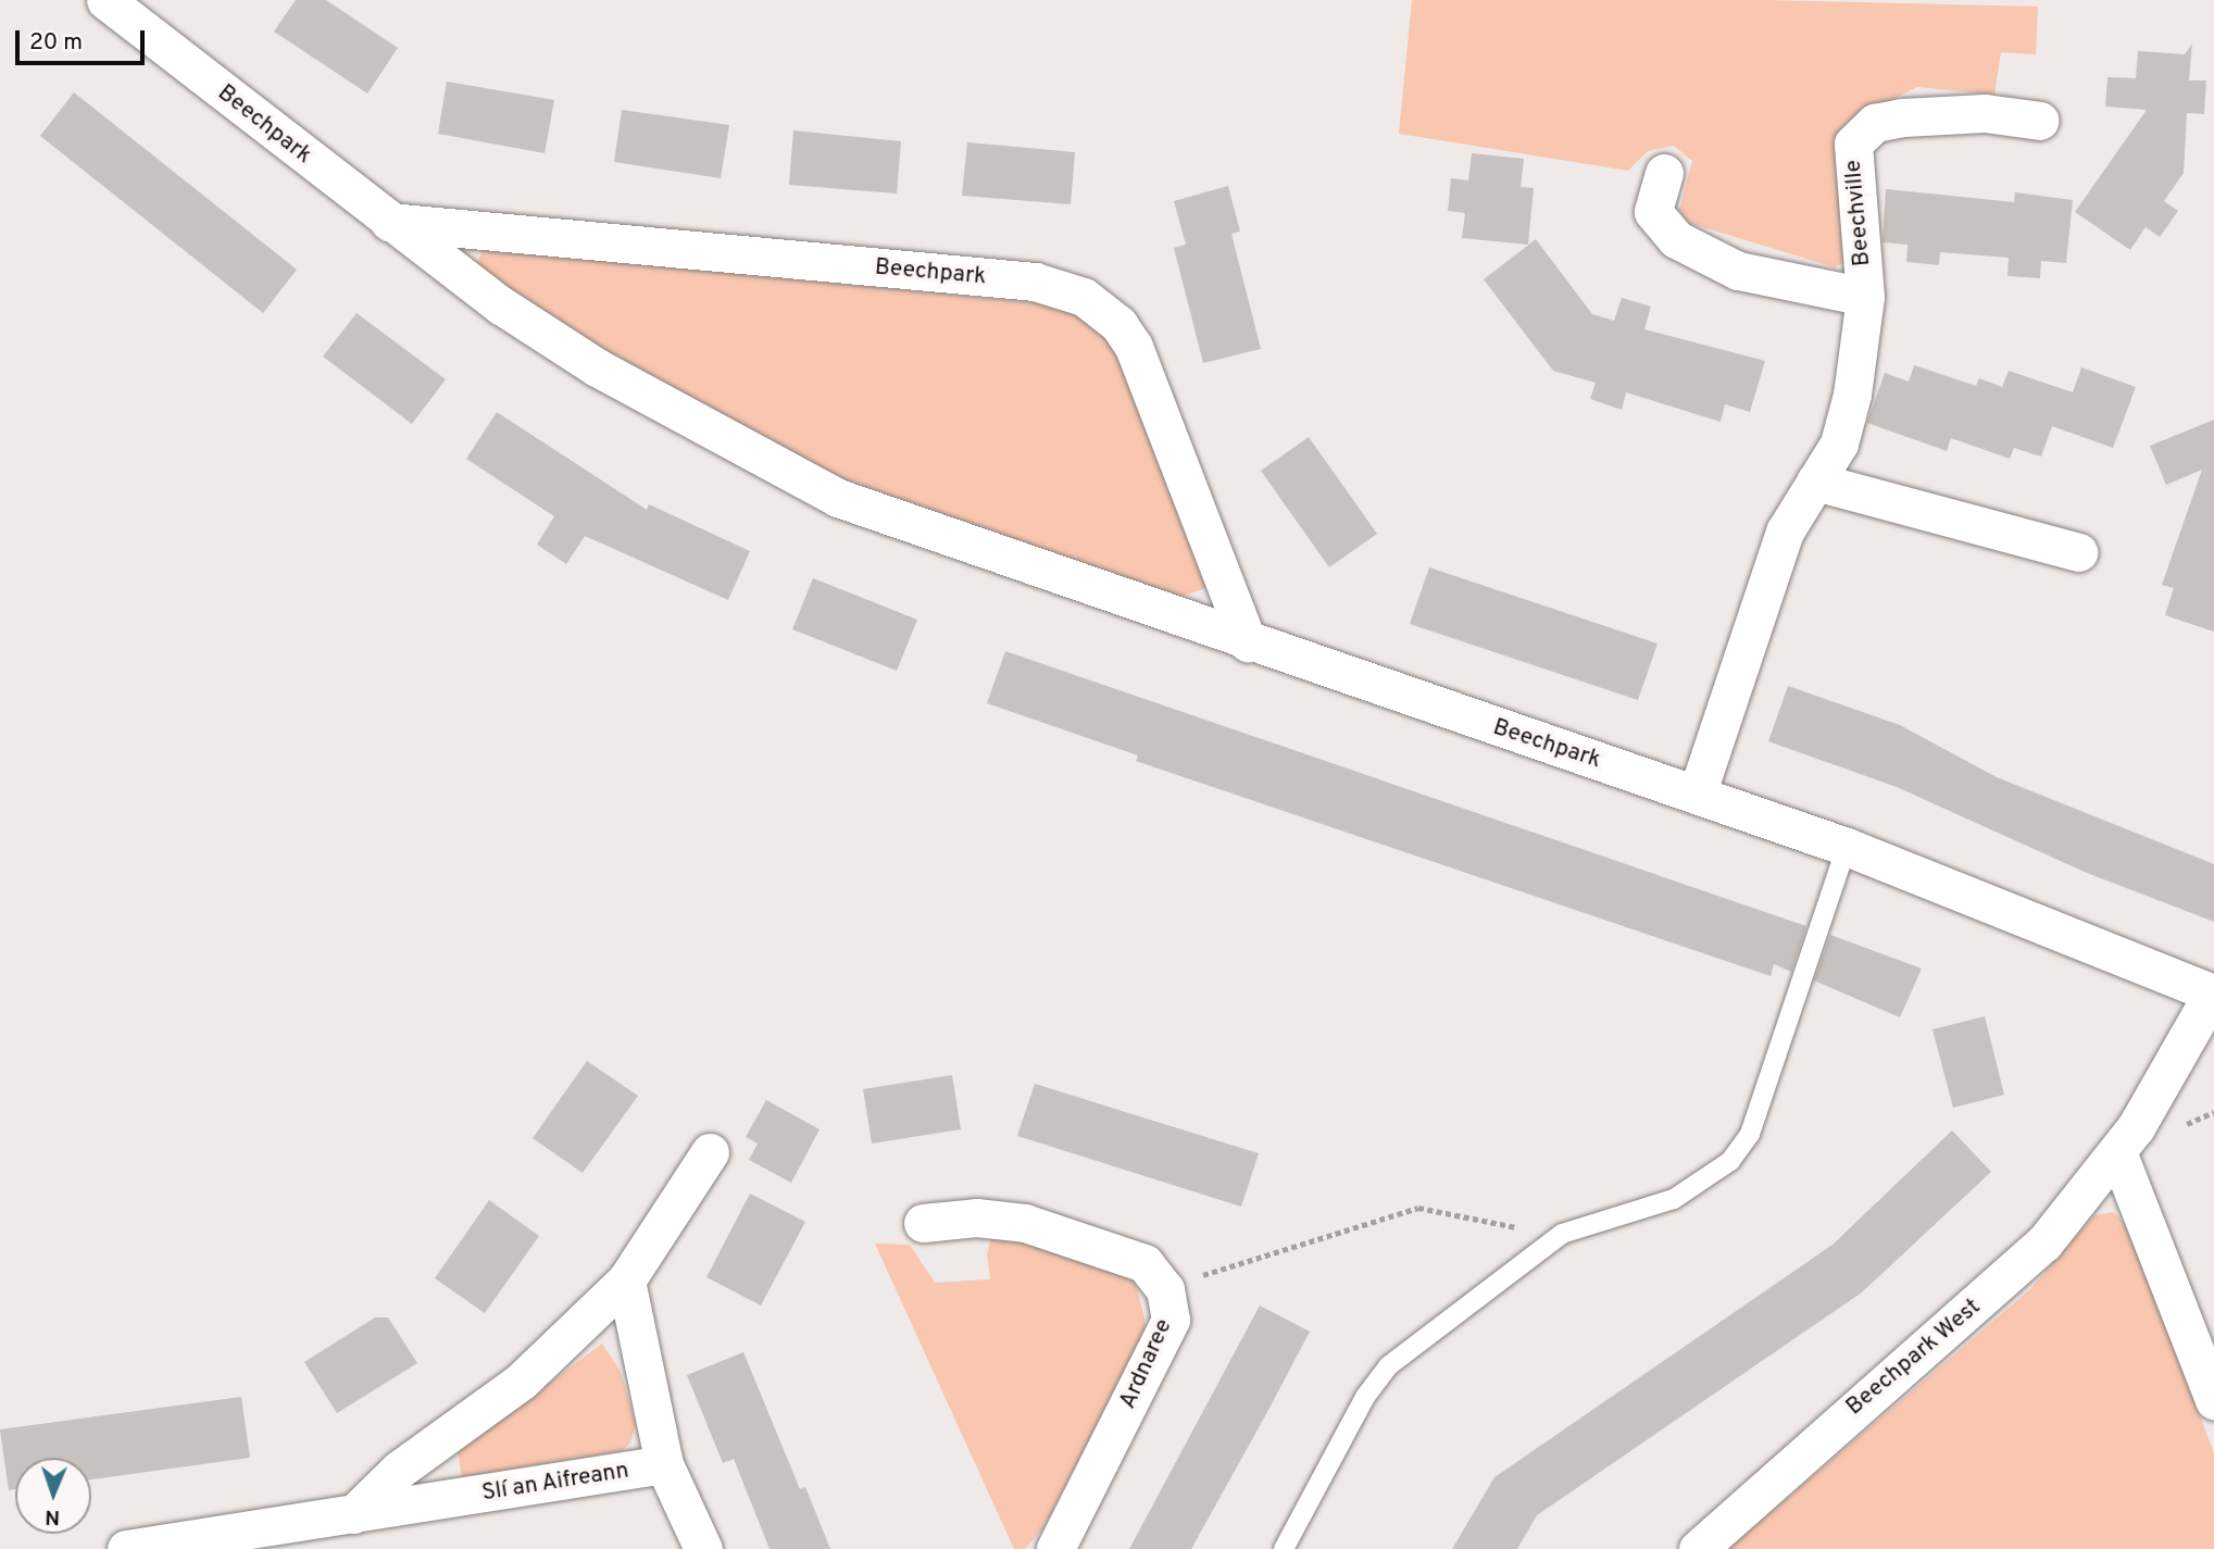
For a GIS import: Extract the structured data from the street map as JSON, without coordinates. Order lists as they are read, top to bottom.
{
  "streets": {
    "street": [
      "Beechpark",
      "Beechville",
      "Beechpark West",
      "Ardnaree",
      "Slí an Aifreann"
    ]
  },
  "crossings": [
    ["Beechpark", "Beechville"],
    ["Beechpark", "Beechpark West"]
  ],
  "scale_bar": "20 m",
  "north": "bottom"
}
